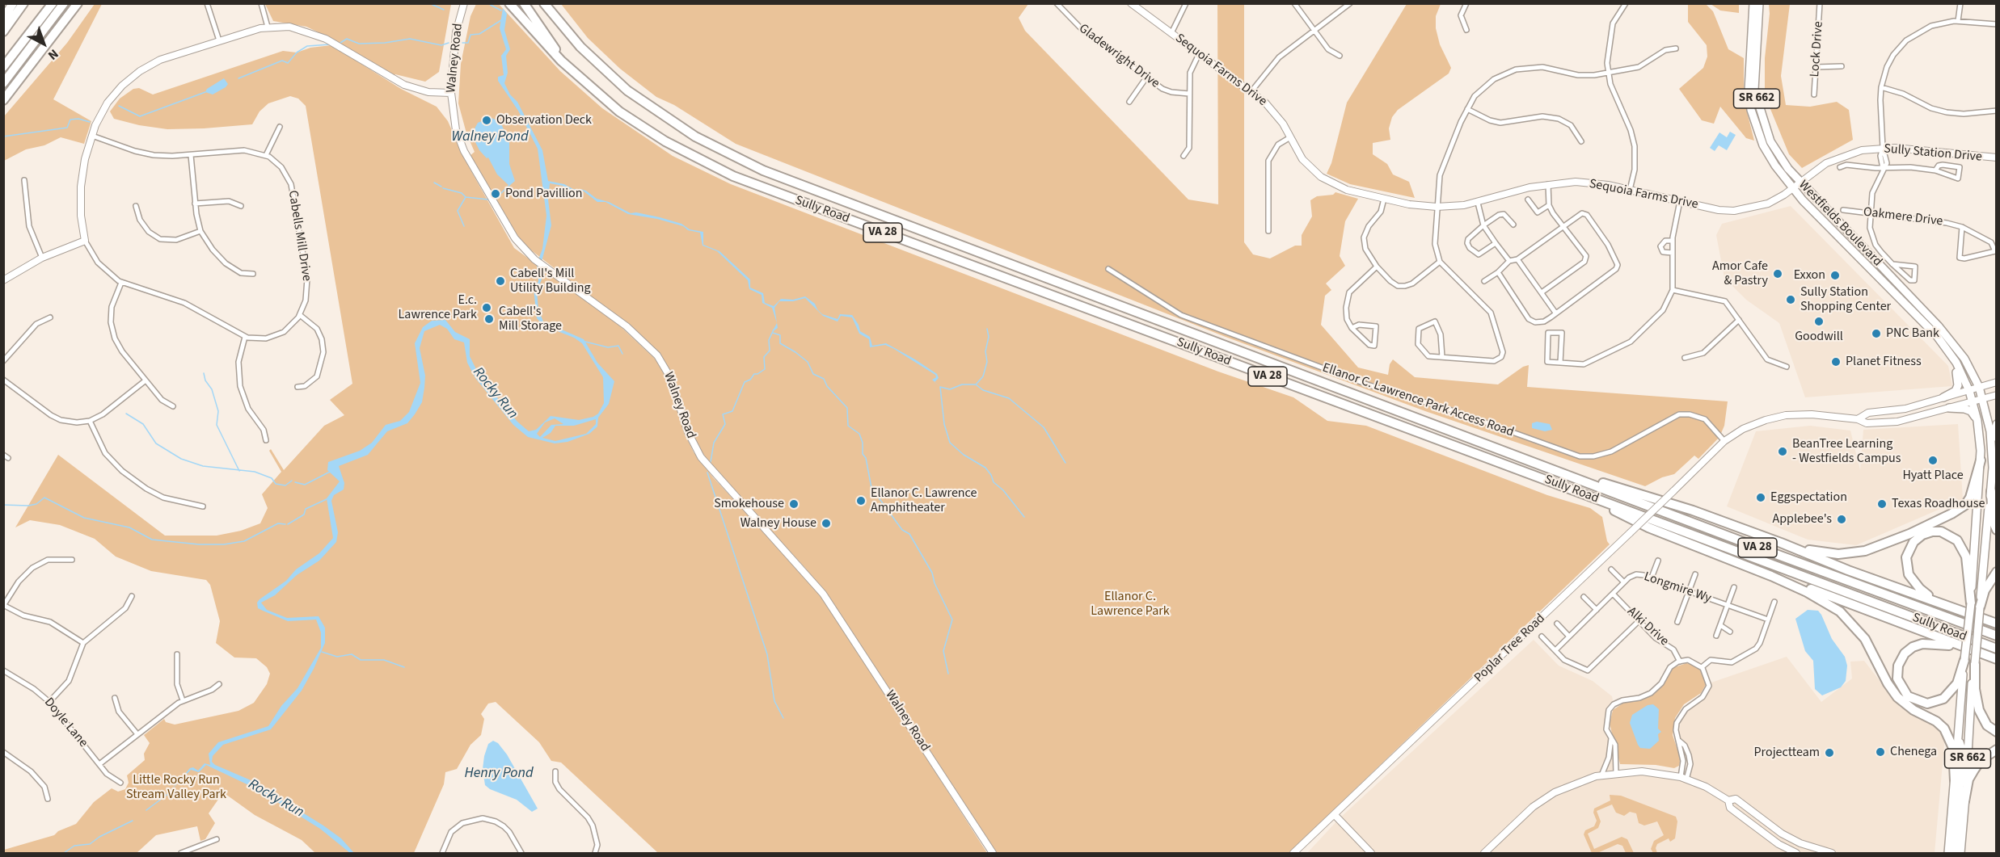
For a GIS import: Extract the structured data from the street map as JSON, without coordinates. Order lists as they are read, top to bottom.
{
  "streets": {
    "highway": ["Sully Road", "VA 28"],
    "main road": ["SR 662", "Westfields Boulevard"],
    "street": [
      "Lock Drive",
      "Gladewright Drive",
      "Walney Road",
      "Sequoia Farms Drive",
      "Sully Station Drive",
      "Oakmere Drive",
      "Cabells Mill Drive",
      "Ellanor C. Lawrence Park Access Road",
      "Longmire Wy",
      "Alki Drive",
      "Poplar Tree Road",
      "Doyle Lane"
    ]
  },
  "crossings": [
    ["Walney Road", "Cabells Mill Drive"],
    ["Sequoia Farms Drive", "Sully Station Drive"],
    ["Sequoia Farms Drive", "Westfields Boulevard"],
    ["Sully Station Drive", "Westfields Boulevard"],
    ["Westfields Boulevard", "Poplar Tree Road"],
    ["Ellanor C. Lawrence Park Access Road", "Poplar Tree Road"],
    ["Longmire Wy", "Alki Drive"]
  ],
  "water": ["Walney Pond", "Rocky Run", "Henry Pond"],
  "parks": ["Ellanor C. Lawrence Park", "Little Rocky Run Stream Valley Park"],
  "places": [
    "Observation Deck",
    "Pond Pavillion",
    "Amor Cafe & Pastry",
    "Exxon",
    "Cabell's Mill Utility Building",
    "Sully Station Shopping Center",
    "E.c. Lawrence Park",
    "Cabell's Mill Storage",
    "Goodwill",
    "PNC Bank",
    "Planet Fitness",
    "BeanTree Learning - Westfields Campus",
    "Hyatt Place",
    "Eggspectation",
    "Ellanor C. Lawrence Amphitheater",
    "Smokehouse",
    "Texas Roadhouse",
    "Applebee's",
    "Walney House",
    "Chenega",
    "Projectteam"
  ],
  "north": "bottom right"
}
